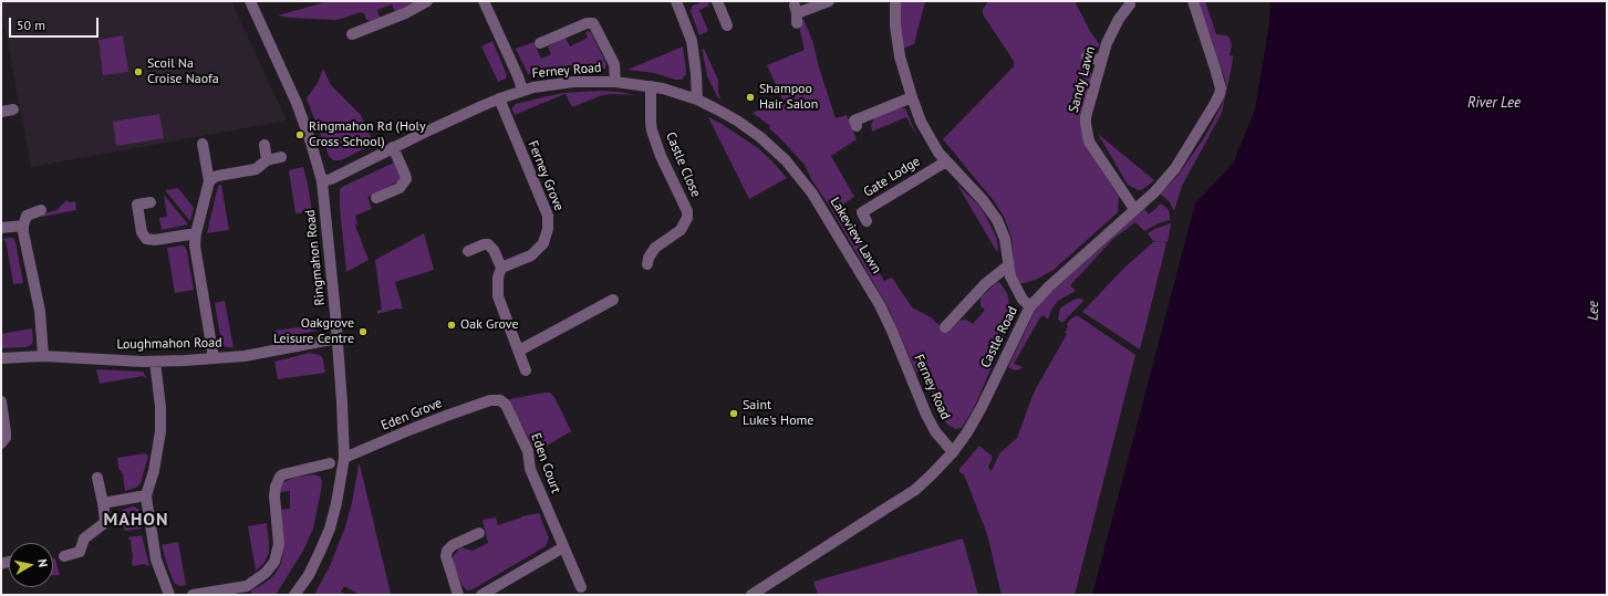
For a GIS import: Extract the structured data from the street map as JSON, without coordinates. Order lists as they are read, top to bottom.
{
  "streets": {
    "street": [
      "Ferney Road",
      "Sandy Lawn",
      "Castle Close",
      "Ferney Grove",
      "Gate Lodge",
      "Lakeview Lawn",
      "Ringmahon Road",
      "Castle Road",
      "Loughmahon Road",
      "Eden Grove",
      "Eden Court"
    ]
  },
  "crossings": [
    ["Ferney Road", "Castle Close"],
    ["Ferney Road", "Ferney Grove"],
    ["Ferney Road", "Lakeview Lawn"],
    ["Ferney Road", "Ringmahon Road"],
    ["Ferney Road", "Castle Road"],
    ["Sandy Lawn", "Castle Road"],
    ["Ringmahon Road", "Loughmahon Road"],
    ["Ringmahon Road", "Eden Grove"],
    ["Eden Grove", "Eden Court"]
  ],
  "districts": ["MAHON"],
  "water": ["River Lee", "Lee"],
  "places": [
    "Scoil Na Croise Naofa",
    "Shampoo Hair Salon",
    "Ringmahon Rd (Holy Cross School)",
    "Oak Grove",
    "Oakgrove Leisure Centre",
    "Saint Luke's Home"
  ],
  "scale_bar": "50 m",
  "north": "right"
}
